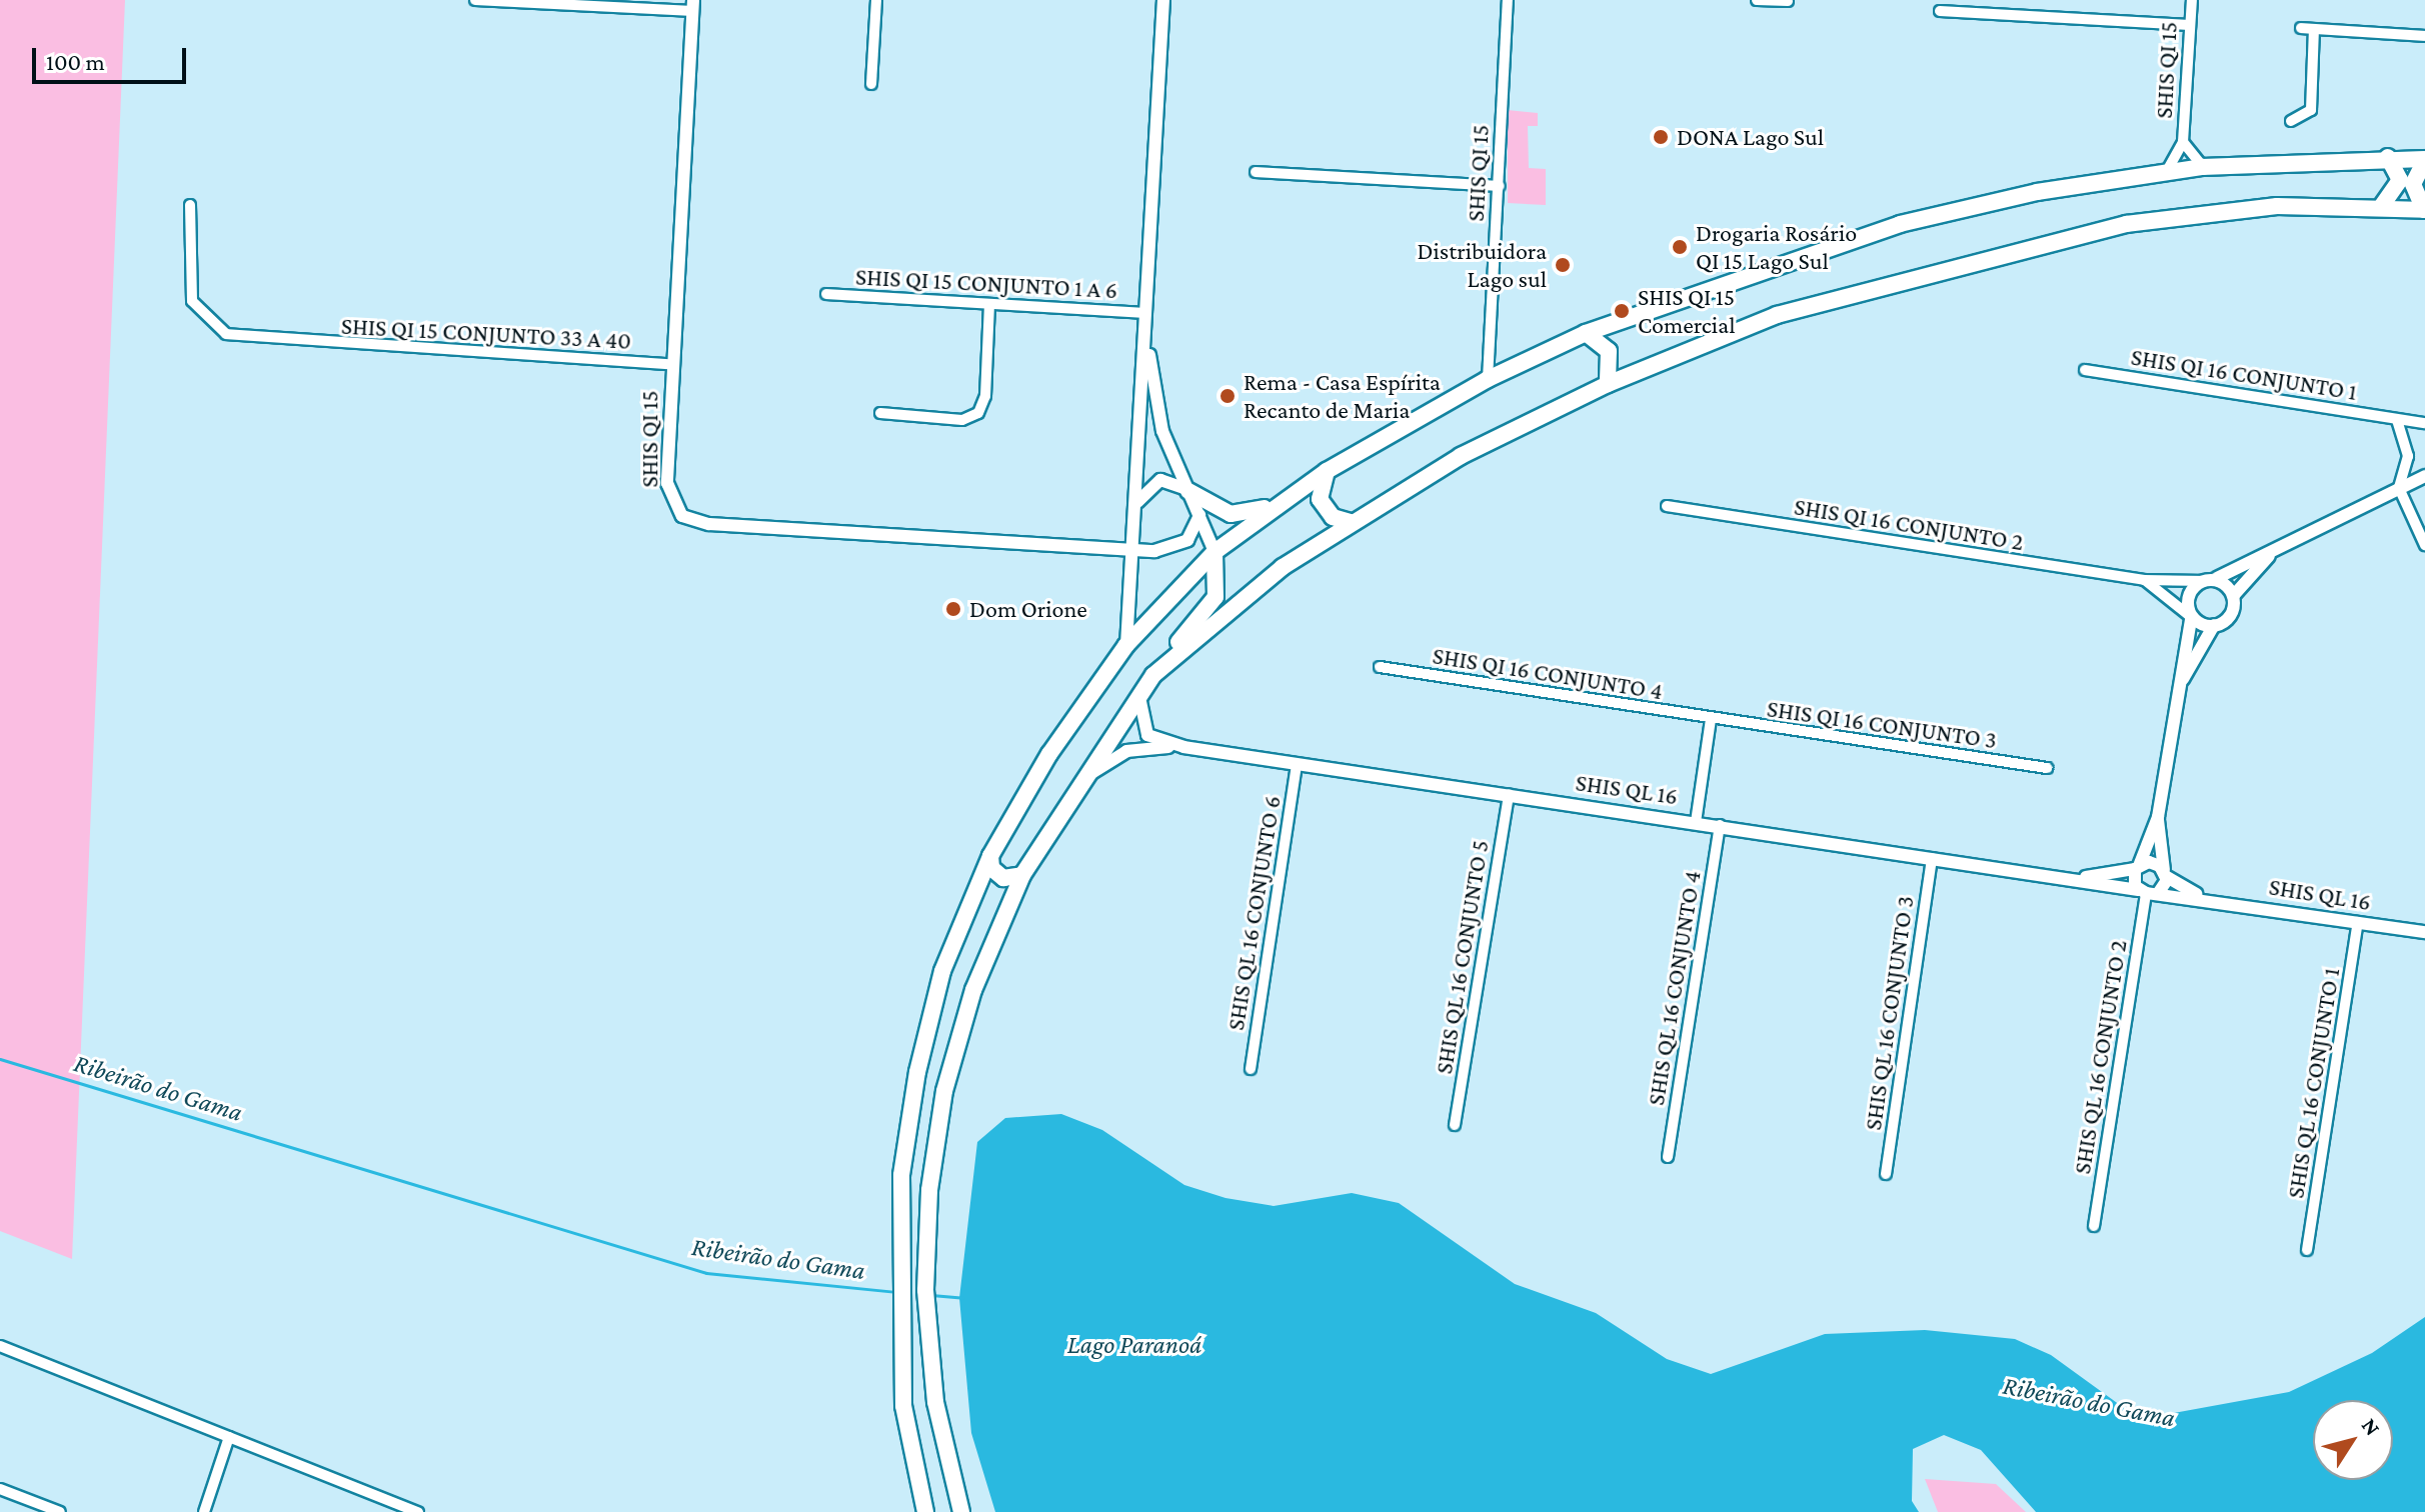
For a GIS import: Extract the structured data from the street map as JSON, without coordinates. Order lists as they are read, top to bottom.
{
  "streets": {
    "street": [
      "SHIS QI 15",
      "SHIS QI 15 CONJUNTO 1 A 6",
      "SHIS QI 15 CONJUNTO 33 A 40",
      "SHIS QI 16 CONJUNTO 1",
      "SHIS QI 16 CONJUNTO 2",
      "SHIS QI 16 CONJUNTO 4",
      "SHIS QI 16 CONJUNTO 3",
      "SHIS QL 16",
      "SHIS QL 16 CONJUNTO 6",
      "SHIS QL 16 CONJUNTO 5",
      "SHIS QL 16 CONJUNTO 4",
      "SHIS QL 16 CONJUNTO 3",
      "SHIS QL 16 CONJUNTO 2",
      "SHIS QL 16 CONJUNTO 1"
    ]
  },
  "crossings": [
    ["SHIS QI 15", "SHIS QI 15 CONJUNTO 33 A 40"],
    ["SHIS QI 16 CONJUNTO 4", "SHIS QI 16 CONJUNTO 3"],
    ["SHIS QL 16", "SHIS QL 16 CONJUNTO 6"],
    ["SHIS QL 16", "SHIS QL 16 CONJUNTO 5"],
    ["SHIS QL 16", "SHIS QL 16 CONJUNTO 4"],
    ["SHIS QL 16", "SHIS QL 16 CONJUNTO 3"],
    ["SHIS QL 16", "SHIS QL 16 CONJUNTO 2"],
    ["SHIS QL 16", "SHIS QL 16 CONJUNTO 1"]
  ],
  "water": ["Ribeirão do Gama", "Lago Paranoá"],
  "places": [
    "DONA Lago Sul",
    "Drogaria Rosário QI 15 Lago Sul",
    "Distribuidora Lago sul",
    "SHIS QI 15 Comercial",
    "Rema - Casa Espírita Recanto de Maria",
    "Dom Orione"
  ],
  "scale_bar": "100 m",
  "north": "top right"
}
